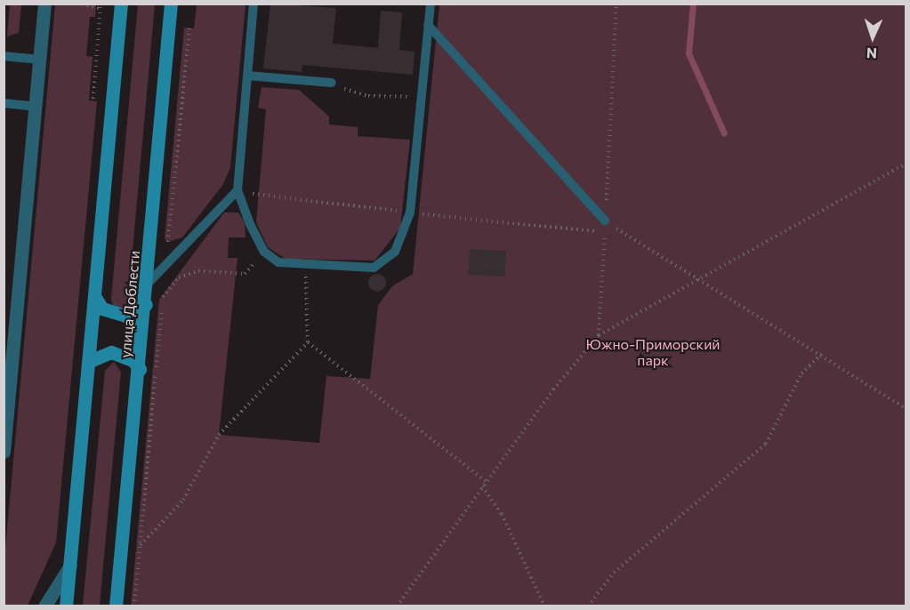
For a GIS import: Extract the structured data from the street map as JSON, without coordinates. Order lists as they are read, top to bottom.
{
  "streets": {
    "main road": ["улица Доблести"]
  },
  "parks": ["Южно-Приморский парк"],
  "north": "bottom"
}
